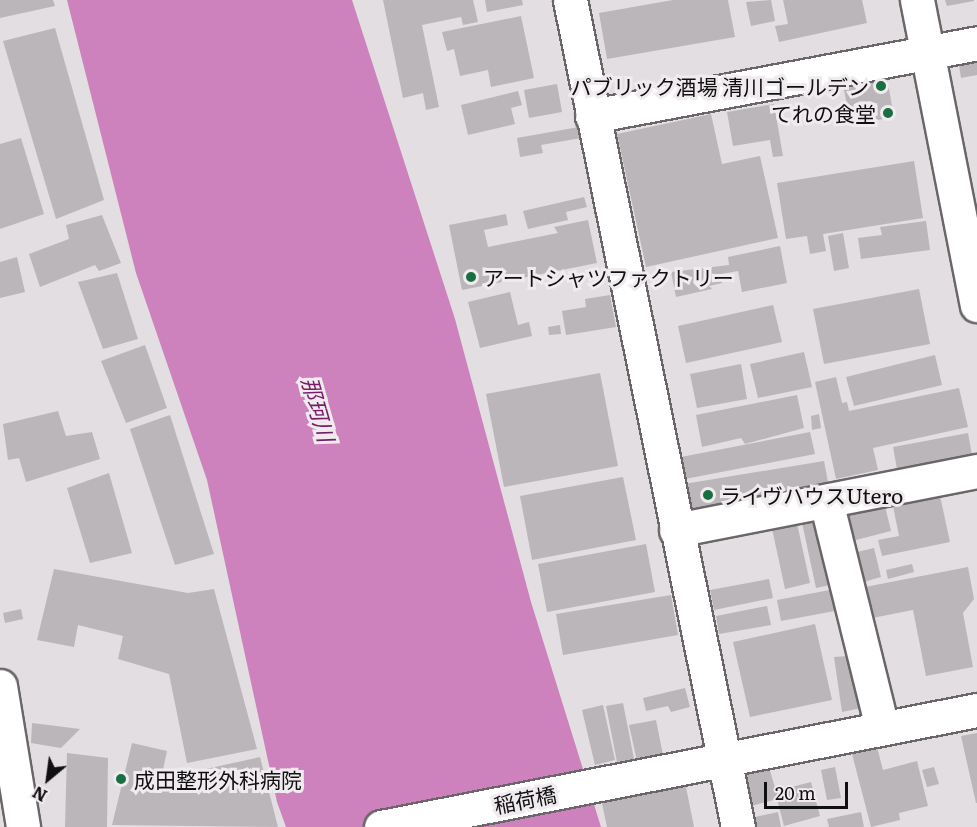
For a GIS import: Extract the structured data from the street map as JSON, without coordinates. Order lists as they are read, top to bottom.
{
  "streets": {
    "street": ["稲荷橋"]
  },
  "water": ["那珂川"],
  "places": [
    "パブリック酒場 清川ゴールデン",
    "てれの食堂",
    "アートシャツファクトリー",
    "ライヴハウスUtero",
    "成田整形外科病院"
  ],
  "scale_bar": "20 m",
  "north": "bottom left"
}
